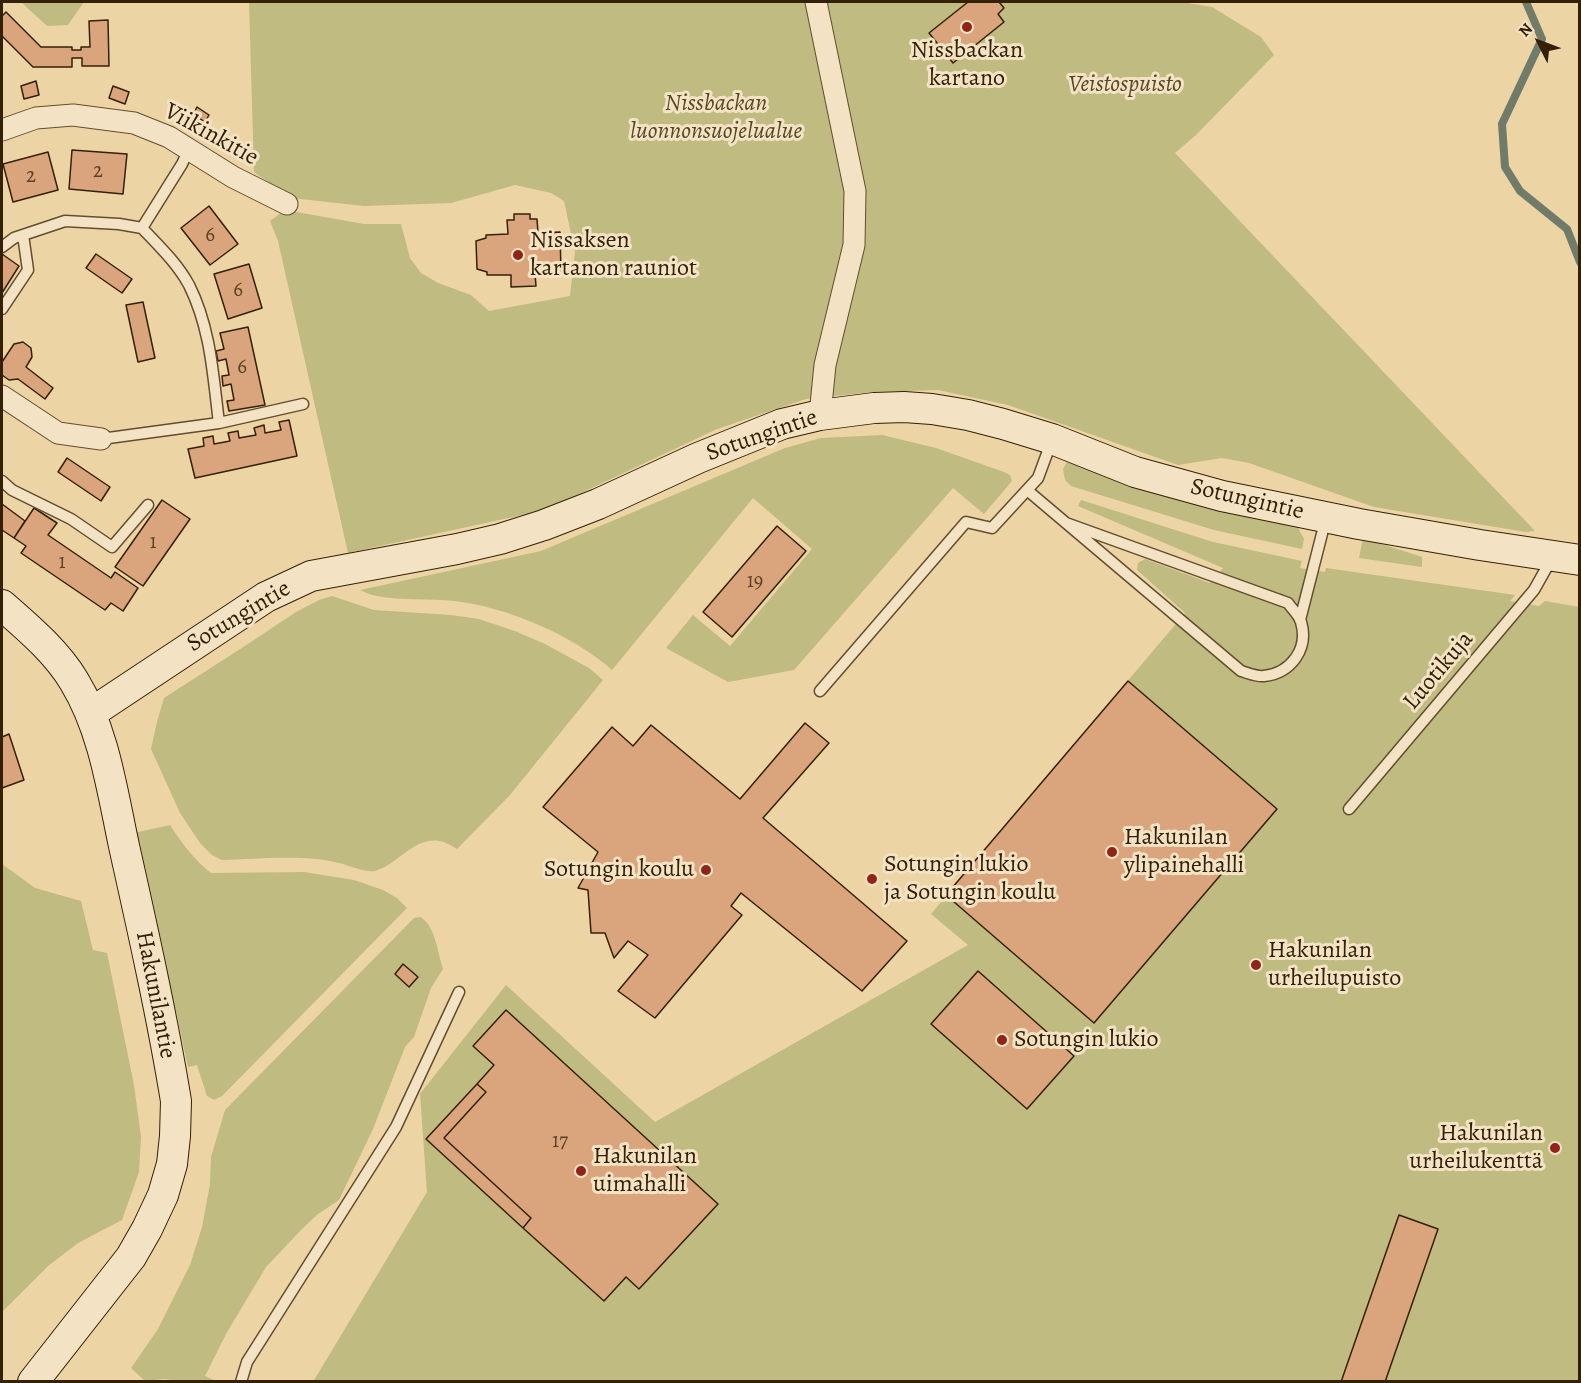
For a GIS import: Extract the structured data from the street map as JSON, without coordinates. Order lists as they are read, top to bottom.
{
  "streets": {
    "street": ["Viikinkitie", "Sotungintie", "Hakunilantie"],
    "lane": ["Luotikuja"]
  },
  "crossings": [
    ["Sotungintie", "Luotikuja"],
    ["Sotungintie", "Hakunilantie"]
  ],
  "parks": ["Veistospuisto", "Nissbackan luonnonsuojelualue"],
  "places": [
    "Nissbackan kartano",
    "Nissaksen kartanon rauniot",
    "Hakunilan ylipainehalli",
    "Sotungin koulu",
    "Sotungin lukio ja Sotungin koulu",
    "Hakunilan urheilupuisto",
    "Sotungin lukio",
    "Hakunilan urheilukenttä",
    "Hakunilan uimahalli"
  ],
  "house_numbers": [
    "2",
    "2",
    "6",
    "6",
    "6",
    "1",
    "1",
    "19",
    "17"
  ],
  "north": "top left"
}
